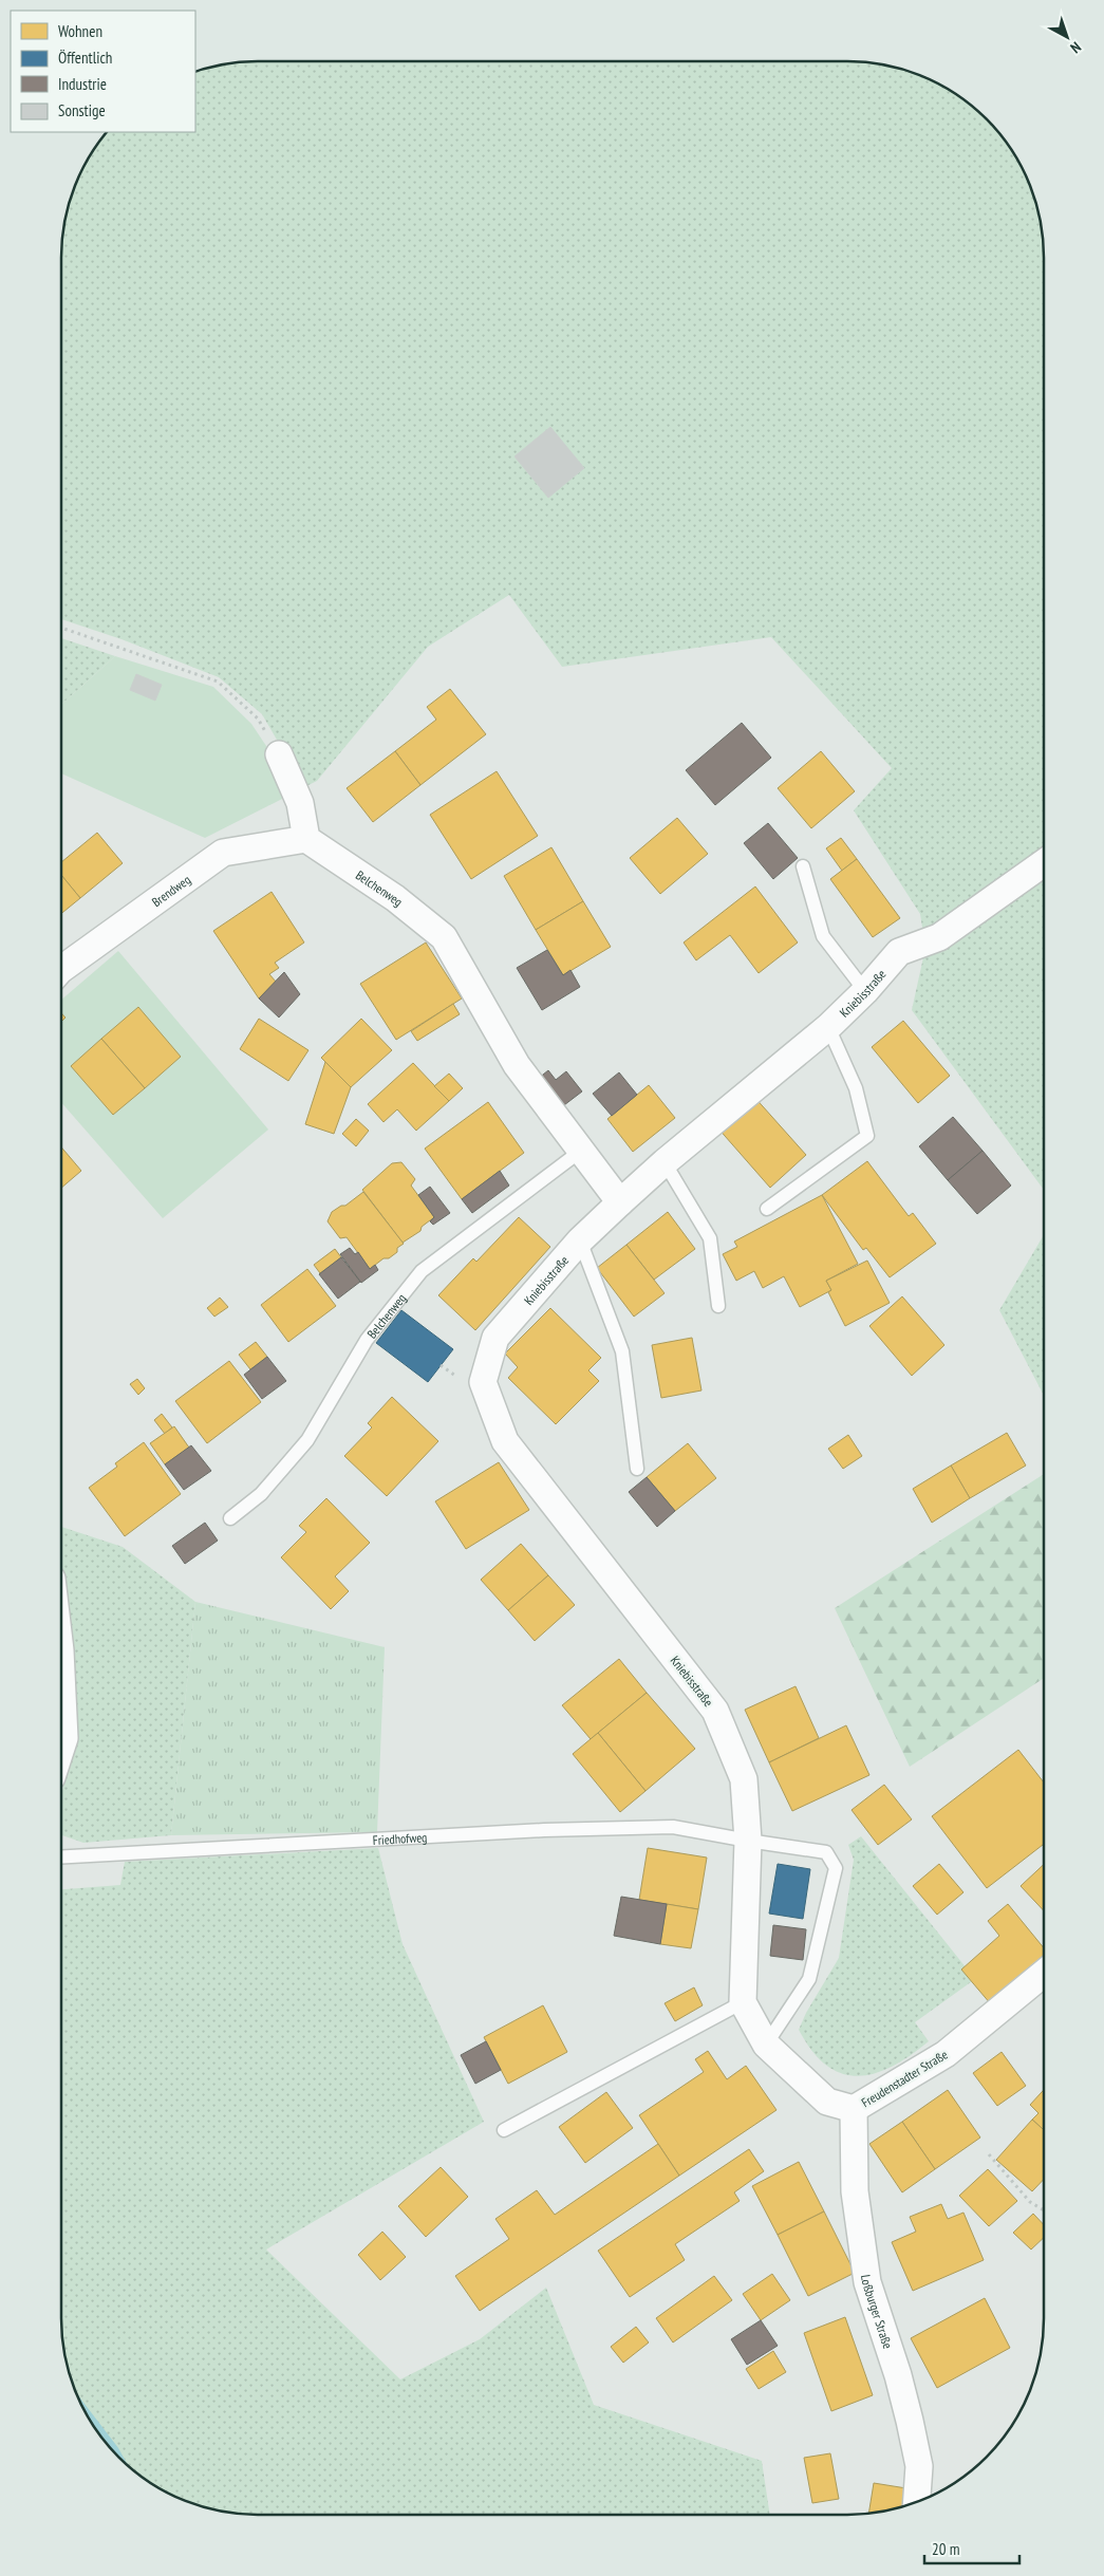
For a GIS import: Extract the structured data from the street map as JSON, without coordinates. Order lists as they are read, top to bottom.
{
  "streets": {
    "street": [
      "Belchenweg",
      "Brendweg",
      "Kniebisstraße",
      "Freudenstadter Straße",
      "Loßburger Straße"
    ],
    "lane": ["Friedhofweg"]
  },
  "crossings": [
    ["Belchenweg", "Brendweg"],
    ["Belchenweg", "Kniebisstraße"],
    ["Kniebisstraße", "Friedhofweg"],
    ["Friedhofweg", "Freudenstadter Straße"],
    ["Freudenstadter Straße", "Loßburger Straße"]
  ],
  "legend": [
    "Wohnen",
    "Öffentlich",
    "Industrie",
    "Sonstige"
  ],
  "scale_bar": "20 m",
  "north": "bottom right"
}
